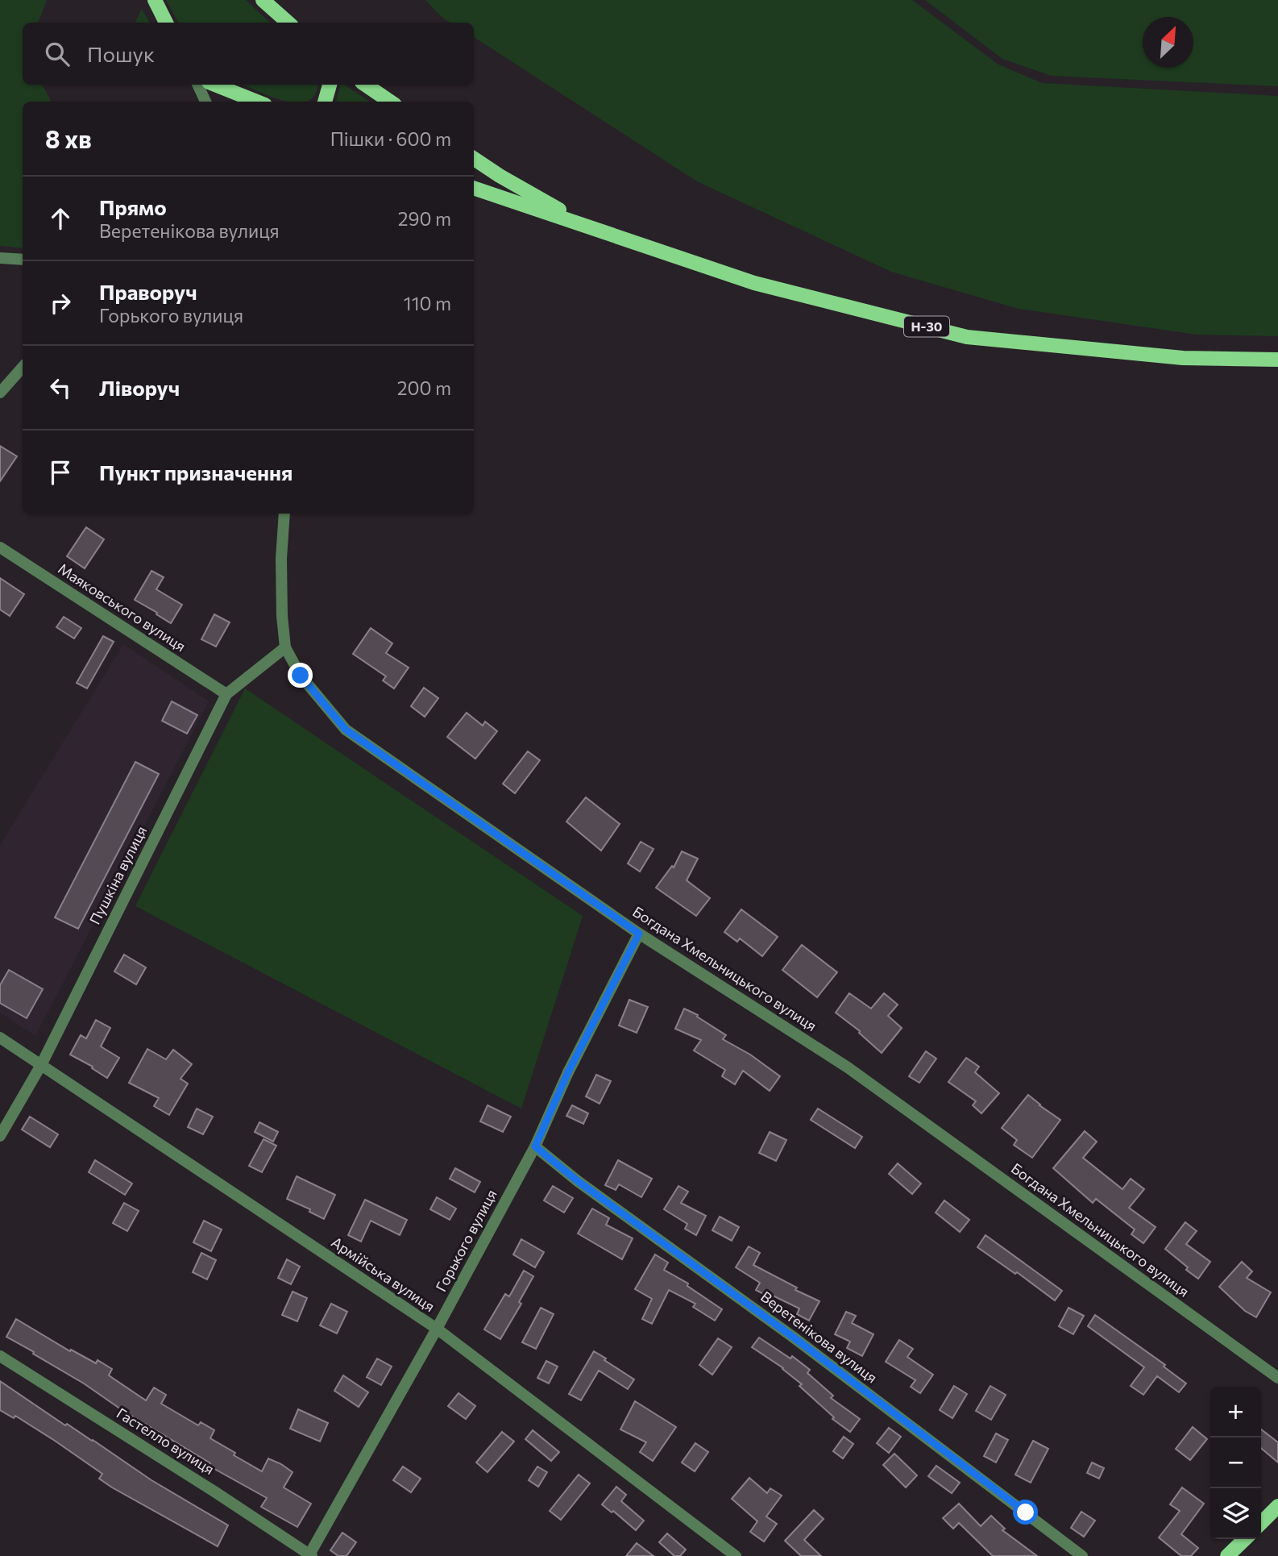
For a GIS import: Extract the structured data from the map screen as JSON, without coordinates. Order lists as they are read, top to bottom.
{
  "streets": {
    "main road": ["Н-30"],
    "street": [
      "Маяковського вулиця",
      "Пушкіна вулиця",
      "Богдана Хмельницького вулиця",
      "Горького вулиця",
      "Армійська вулиця",
      "Веретенікова вулиця",
      "Гастелло вулиця"
    ]
  },
  "crossings": [
    ["Маяковського вулиця", "Пушкіна вулиця"],
    ["Пушкіна вулиця", "Богдана Хмельницького вулиця"],
    ["Пушкіна вулиця", "Армійська вулиця"],
    ["Богдана Хмельницького вулиця", "Горького вулиця"],
    ["Горького вулиця", "Армійська вулиця"],
    ["Горького вулиця", "Веретенікова вулиця"],
    ["Горького вулиця", "Гастелло вулиця"]
  ],
  "north": "top right",
  "page": {
    "search": "Пошук",
    "heading": ["8 хв", "Пішки · 600 m"],
    "list": [
      ["Прямо", "Веретенікова вулиця", "290 m"],
      ["Праворуч", "Горького вулиця", "110 m"],
      ["Ліворуч", "200 m"],
      "Пункт призначення"
    ],
    "map_buttons": ["+", "−"]
  }
}
